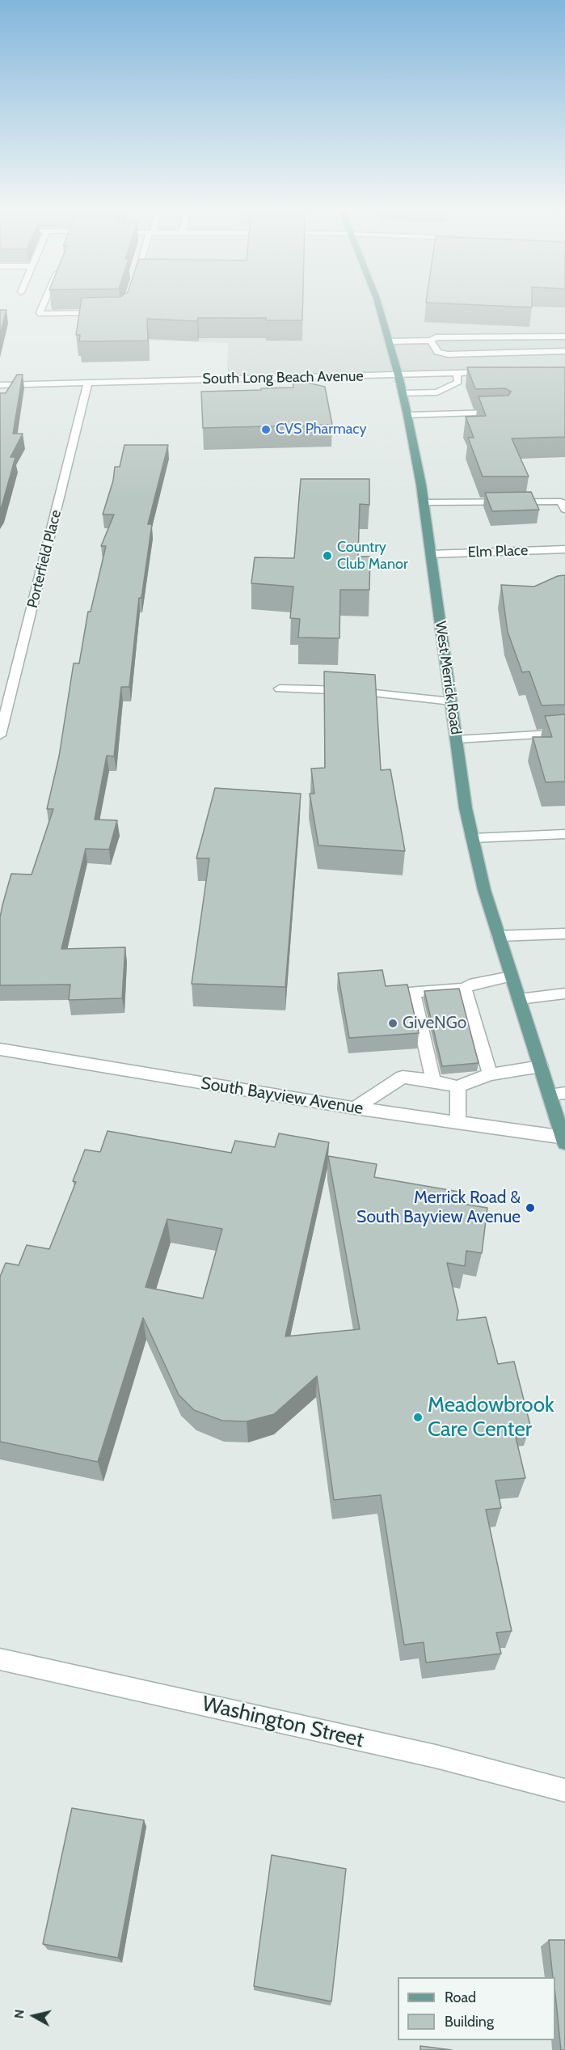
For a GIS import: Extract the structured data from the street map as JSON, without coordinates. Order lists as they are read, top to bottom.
{
  "streets": {
    "main road": ["West Merrick Road"],
    "street": [
      "South Long Beach Avenue",
      "Elm Place",
      "Porterfield Place",
      "South Bayview Avenue",
      "Washington Street"
    ]
  },
  "crossings": [
    ["South Long Beach Avenue", "Porterfield Place"],
    ["South Long Beach Avenue", "West Merrick Road"],
    ["Elm Place", "West Merrick Road"],
    ["West Merrick Road", "South Bayview Avenue"]
  ],
  "places": [
    "CVS Pharmacy",
    "Country Club Manor",
    "GiveNGo",
    "Merrick Road & South Bayview Avenue",
    "Meadowbrook Care Center"
  ],
  "legend": ["Road", "Building"],
  "north": "left"
}
